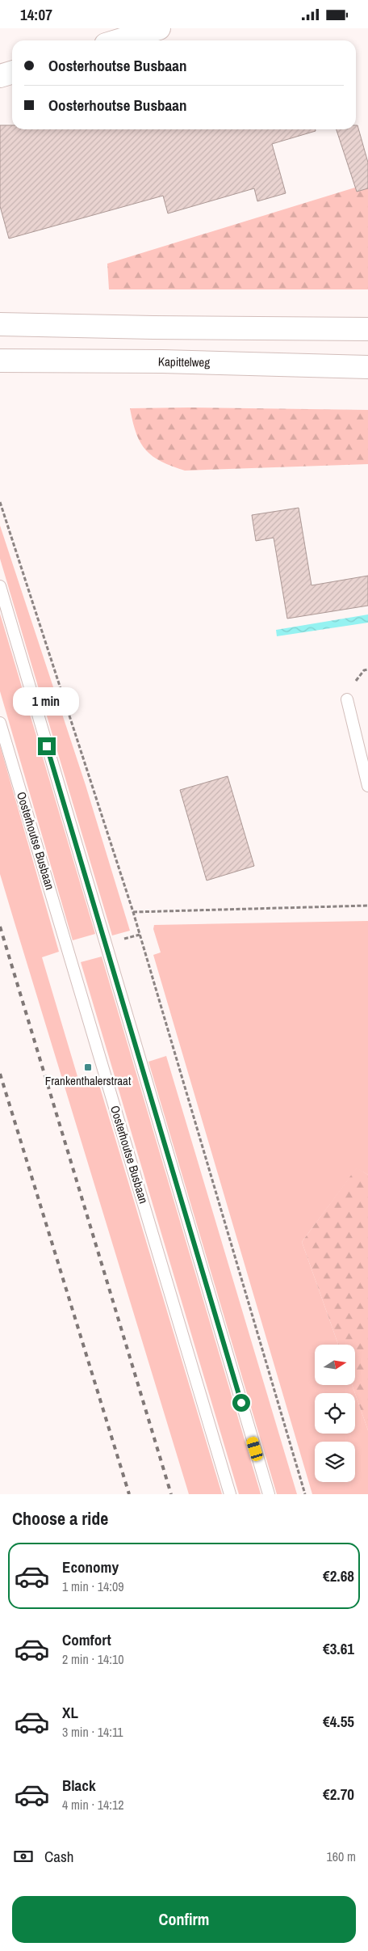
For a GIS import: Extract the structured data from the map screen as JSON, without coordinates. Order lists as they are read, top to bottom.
{
  "streets": {
    "street": ["Kapittelweg"],
    "lane": ["Oosterhoutse Busbaan"]
  },
  "places": {
    "transit": ["Frankenthalerstraat"]
  },
  "north": "right",
  "page": {
    "status": "14:07",
    "banner": ["Oosterhoutse Busbaan", "Oosterhoutse Busbaan"],
    "bubble": "1 min",
    "heading": "Choose a ride",
    "list": [
      {
        "name": "Economy",
        "note": "1 min · 14:09",
        "value": "€2.68"
      },
      {
        "name": "Comfort",
        "note": "2 min · 14:10",
        "value": "€3.61"
      },
      {
        "name": "XL",
        "note": "3 min · 14:11",
        "value": "€4.55"
      },
      {
        "name": "Black",
        "note": "4 min · 14:12",
        "value": "€2.70"
      }
    ],
    "pay": ["Cash", "160 m"],
    "buttons": "Confirm"
  }
}
